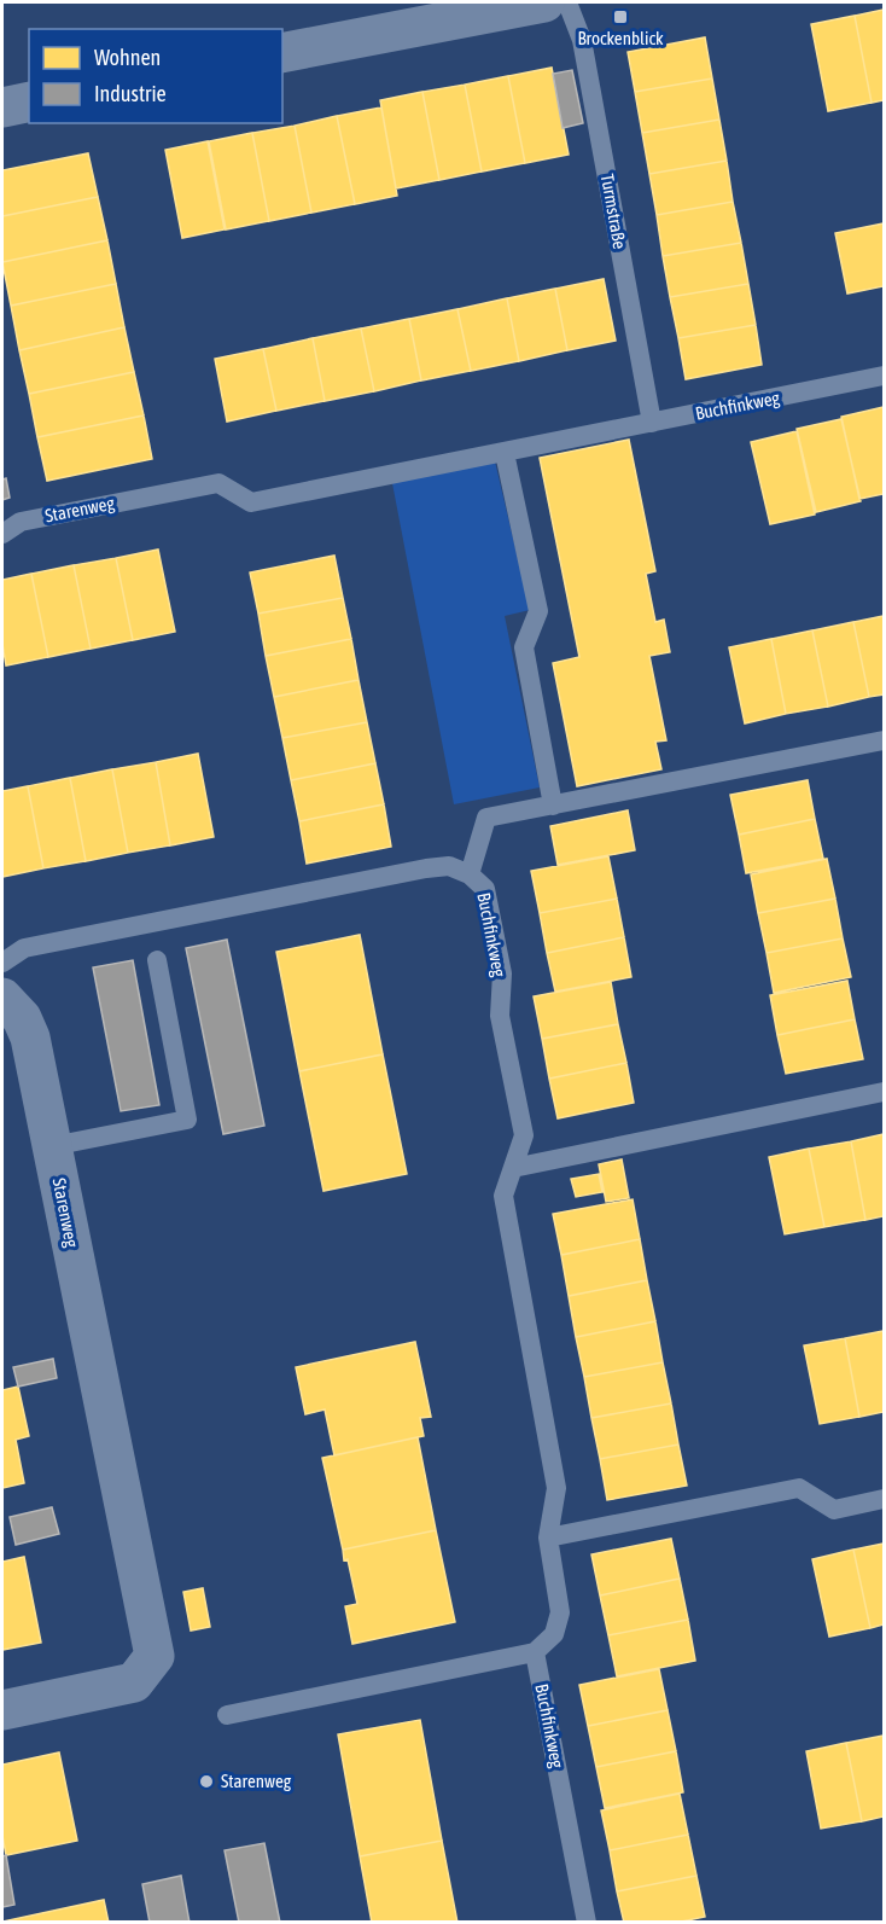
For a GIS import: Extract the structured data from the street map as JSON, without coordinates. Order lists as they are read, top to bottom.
{
  "streets": {
    "street": ["Starenweg"],
    "lane": ["Turmstraße", "Buchfinkweg"]
  },
  "crossings": [
    ["Turmstraße", "Buchfinkweg"],
    ["Buchfinkweg", "Starenweg"]
  ],
  "places": {
    "transit": ["Brockenblick"],
    "other": ["Starenweg"]
  },
  "legend": ["Wohnen", "Industrie"]
}
